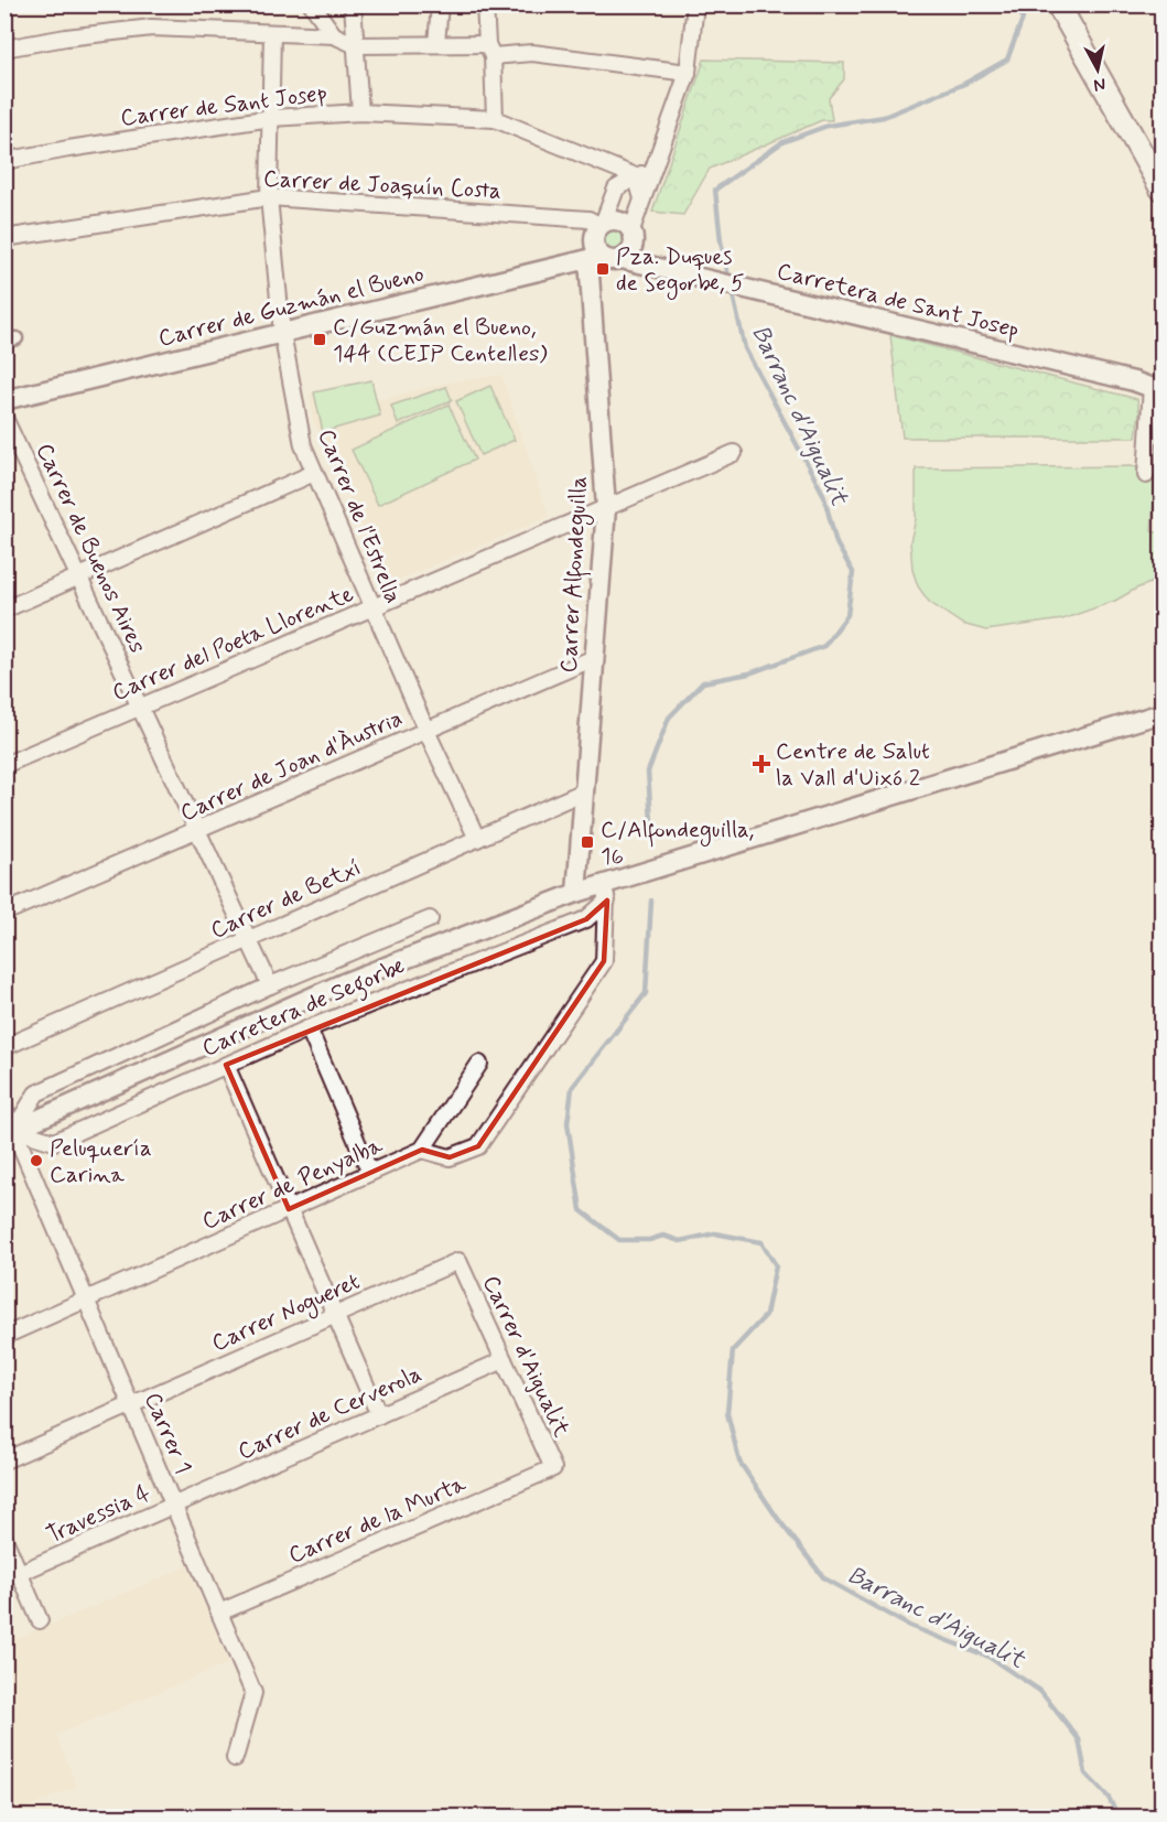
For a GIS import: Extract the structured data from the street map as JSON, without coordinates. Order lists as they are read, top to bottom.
{
  "streets": {
    "street": [
      "Carrer de Sant Josep",
      "Carrer de Joaquín Costa",
      "Carretera de Sant Josep",
      "Carrer de Guzmán el Bueno",
      "Carrer de l'Estrella",
      "Carrer de Buenos Aires",
      "Carrer Alfondeguilla",
      "Carrer del Poeta Llorente",
      "Carrer de Joan d'Àustria",
      "Carrer de Betxí",
      "Carretera de Segorbe",
      "Carrer de Penyalba",
      "Carrer Nogueret",
      "Carrer d'Aigualit",
      "Carrer de Cerverola",
      "Carrer 1",
      "Travessia 4",
      "Carrer de la Murta"
    ]
  },
  "crossings": [
    ["Carrer de Sant Josep", "Carrer de l'Estrella"],
    ["Carrer de Joaquín Costa", "Carretera de Sant Josep"],
    ["Carrer de Joaquín Costa", "Carrer de Guzmán el Bueno"],
    ["Carrer de Joaquín Costa", "Carrer de l'Estrella"],
    ["Carrer de Joaquín Costa", "Carrer Alfondeguilla"],
    ["Carretera de Sant Josep", "Carrer de Guzmán el Bueno"],
    ["Carretera de Sant Josep", "Carrer Alfondeguilla"],
    ["Carrer de Guzmán el Bueno", "Carrer de l'Estrella"],
    ["Carrer de Guzmán el Bueno", "Carrer Alfondeguilla"],
    ["Carrer de l'Estrella", "Carrer del Poeta Llorente"],
    ["Carrer de l'Estrella", "Carrer de Joan d'Àustria"],
    ["Carrer de l'Estrella", "Carrer de Betxí"],
    ["Carrer de Buenos Aires", "Carrer del Poeta Llorente"],
    ["Carrer de Buenos Aires", "Carrer de Joan d'Àustria"],
    ["Carrer de Buenos Aires", "Carrer de Betxí"],
    ["Carrer de Buenos Aires", "Carretera de Segorbe"],
    ["Carrer Alfondeguilla", "Carrer del Poeta Llorente"],
    ["Carrer Alfondeguilla", "Carrer de Joan d'Àustria"],
    ["Carrer Alfondeguilla", "Carrer de Betxí"],
    ["Carrer Alfondeguilla", "Carretera de Segorbe"],
    ["Carretera de Segorbe", "Carrer 1"],
    ["Carrer de Penyalba", "Carrer 1"],
    ["Carrer Nogueret", "Carrer d'Aigualit"],
    ["Carrer Nogueret", "Carrer 1"],
    ["Carrer d'Aigualit", "Carrer de Cerverola"],
    ["Carrer d'Aigualit", "Carrer de la Murta"],
    ["Carrer de Cerverola", "Carrer 1"],
    ["Carrer de Cerverola", "Travessia 4"],
    ["Carrer 1", "Travessia 4"],
    ["Carrer 1", "Carrer de la Murta"]
  ],
  "water": ["Barranc d'Aigualit"],
  "places": {
    "transit": ["Pza. Duques de Segorbe, 5", "C/Guzmán el Bueno, 144 (CEIP Centelles)", "C/Alfondeguilla, 16"],
    "health": ["Centre de Salut la Vall d'Uixó 2"],
    "other": ["Peluquería Carina"]
  },
  "north": "bottom"
}
